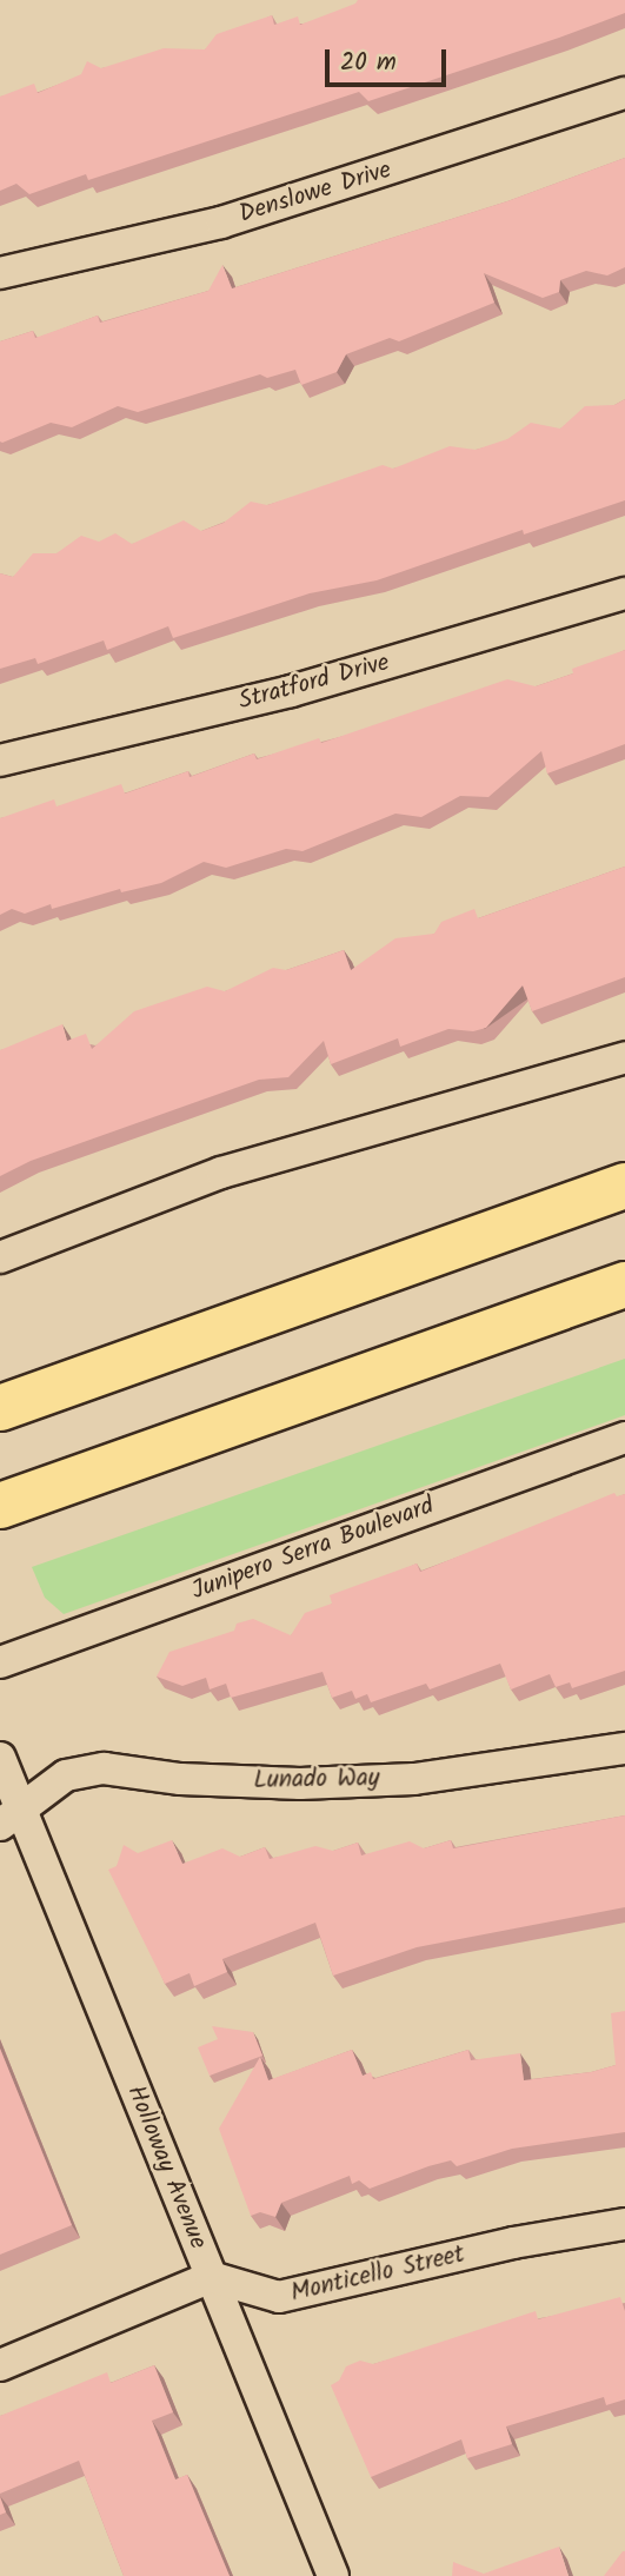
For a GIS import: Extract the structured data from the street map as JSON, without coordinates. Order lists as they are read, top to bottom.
{
  "streets": {
    "street": [
      "Denslowe Drive",
      "Stratford Drive",
      "Junipero Serra Boulevard",
      "Lunado Way",
      "Holloway Avenue",
      "Monticello Street"
    ]
  },
  "crossings": [
    ["Lunado Way", "Holloway Avenue"],
    ["Holloway Avenue", "Monticello Street"]
  ],
  "scale_bar": "20 m"
}
